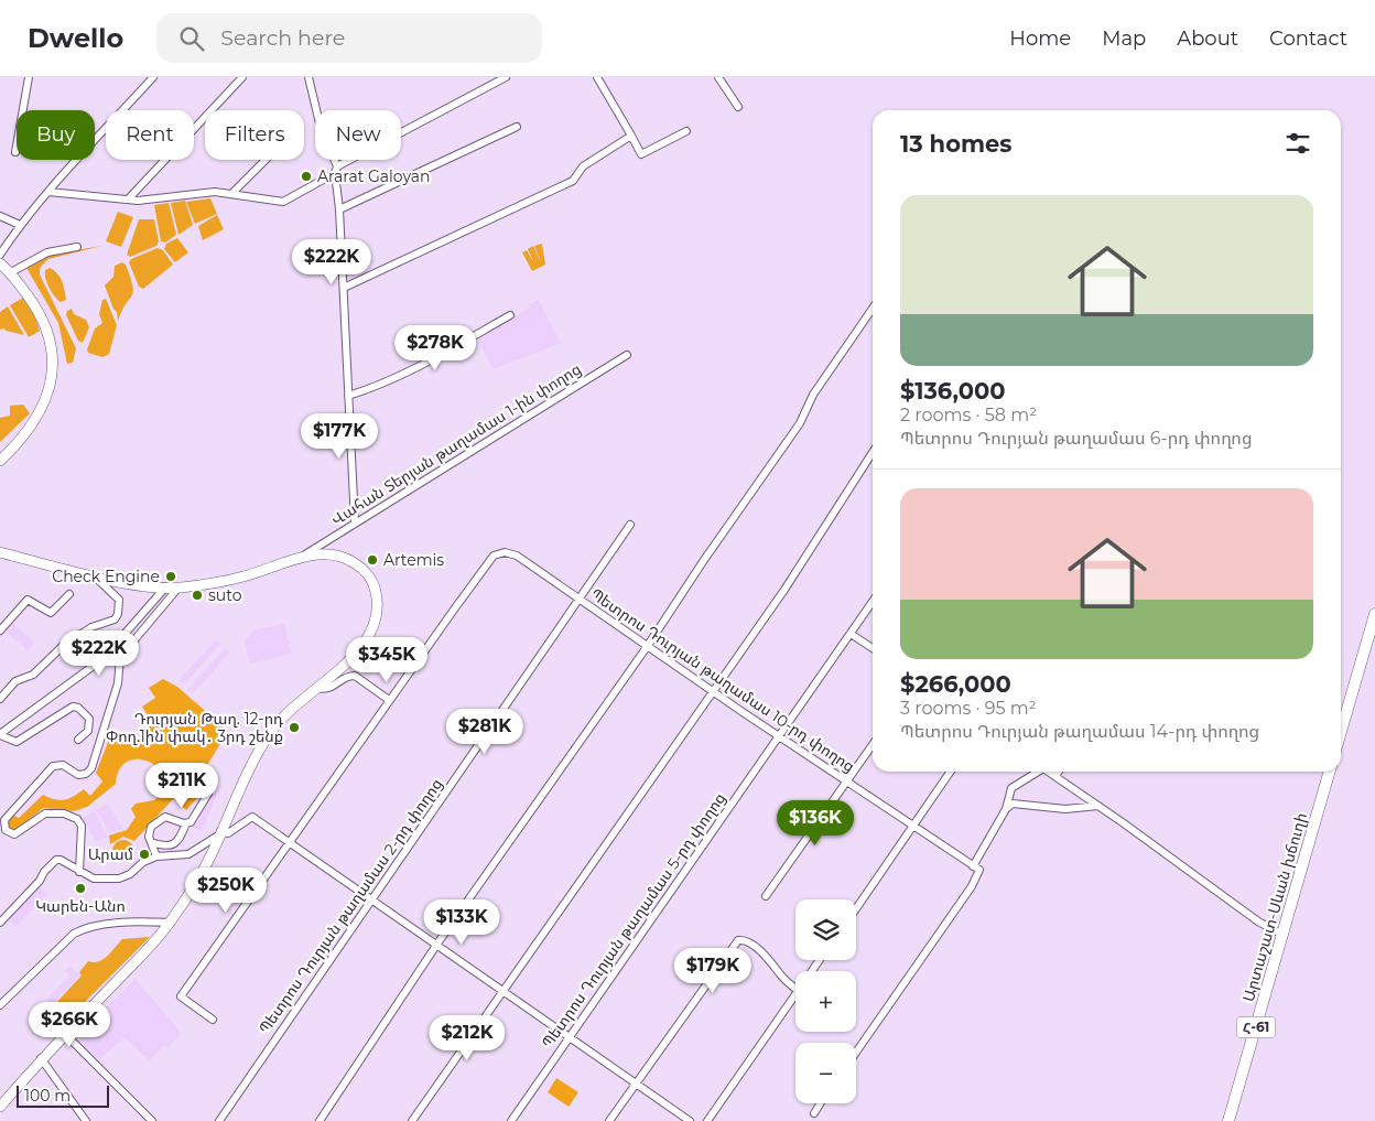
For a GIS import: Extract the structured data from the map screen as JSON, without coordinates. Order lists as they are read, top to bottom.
{
  "streets": {
    "main road": ["Արտաշատ-Սևան խճուղի", "Հ-61"],
    "street": [
      "Վահան Տերյան թաղամաս 1-ին փողոց",
      "Պետրոս Դուրյան թաղամաս 10-րդ փողոց",
      "Պետրոս Դուրյան թաղամաս 2-րդ փողոց",
      "Պետրոս Դուրյան թաղամաս 5-րդ փողոց"
    ]
  },
  "crossings": [
    ["Պետրոս Դուրյան թաղամաս 10-րդ փողոց", "Պետրոս Դուրյան թաղամաս 2-րդ փողոց"],
    ["Պետրոս Դուրյան թաղամաս 10-րդ փողոց", "Պետրոս Դուրյան թաղամաս 5-րդ փողոց"]
  ],
  "places": [
    "Ararat Galoyan",
    "Artemis",
    "Check Engine",
    "suto",
    "Դուրյան Թաղ. 12-րդ Փող.1ին փակ․ 3րդ շենք",
    "Արամ",
    "Կարեն-Անո"
  ],
  "scale_bar": "100 m",
  "page": {
    "header": "Dwello",
    "search": "Search here",
    "nav": [
      "Home",
      "Map",
      "About",
      "Contact"
    ],
    "chip": [
      "Buy",
      "Rent",
      "Filters",
      "New"
    ],
    "heading": "13 homes",
    "list": [
      {
        "name": "$136,000",
        "note": "2 rooms · 58 m² · Պետրոս Դուրյան թաղամաս 6-րդ փողոց"
      },
      {
        "name": "$266,000",
        "note": "3 rooms · 95 m² · Պետրոս Դուրյան թաղամաս 14-րդ փողոց"
      }
    ],
    "price": [
      "$222K",
      "$278K",
      "$177K",
      "$222K",
      "$345K",
      "$281K",
      "$211K",
      "$136K",
      "$250K",
      "$133K",
      "$179K",
      "$266K",
      "$212K"
    ],
    "map_buttons": ["+", "−"],
    "scale": "100 m"
  }
}
